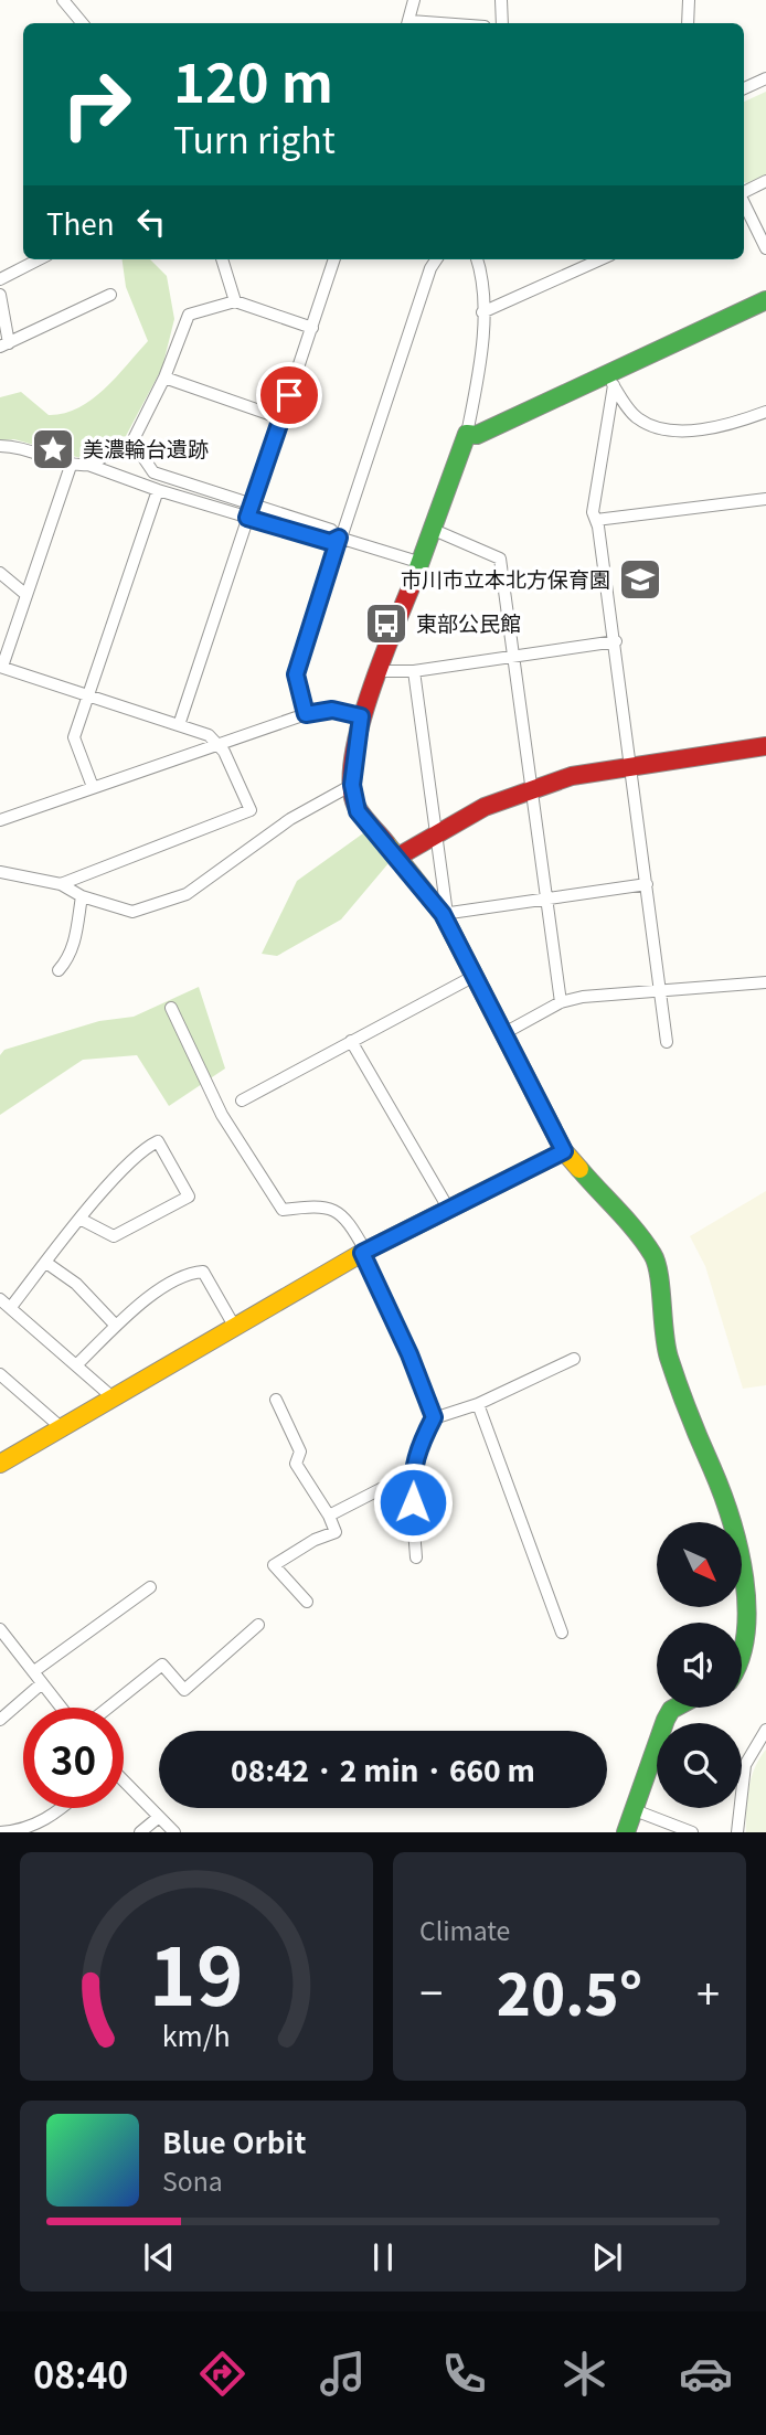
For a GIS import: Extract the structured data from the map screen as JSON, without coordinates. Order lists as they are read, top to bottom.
{
  "places": {
    "place": ["美濃輪台遺跡"],
    "school or university": ["市川市立本北方保育園"],
    "bus stop": ["東部公民館"]
  },
  "north": "bottom right",
  "page": {
    "turn": ["120 m", "Turn right"],
    "then": "Then",
    "limit": "30",
    "trip": "08:42 · 2 min · 660 m",
    "tile": "Climate",
    "heat": ["−", "20.5°", "+"],
    "song": ["Blue Orbit", "Sona"],
    "tabs": "08:40",
    "gauge": ["19", "km/h"]
  }
}
